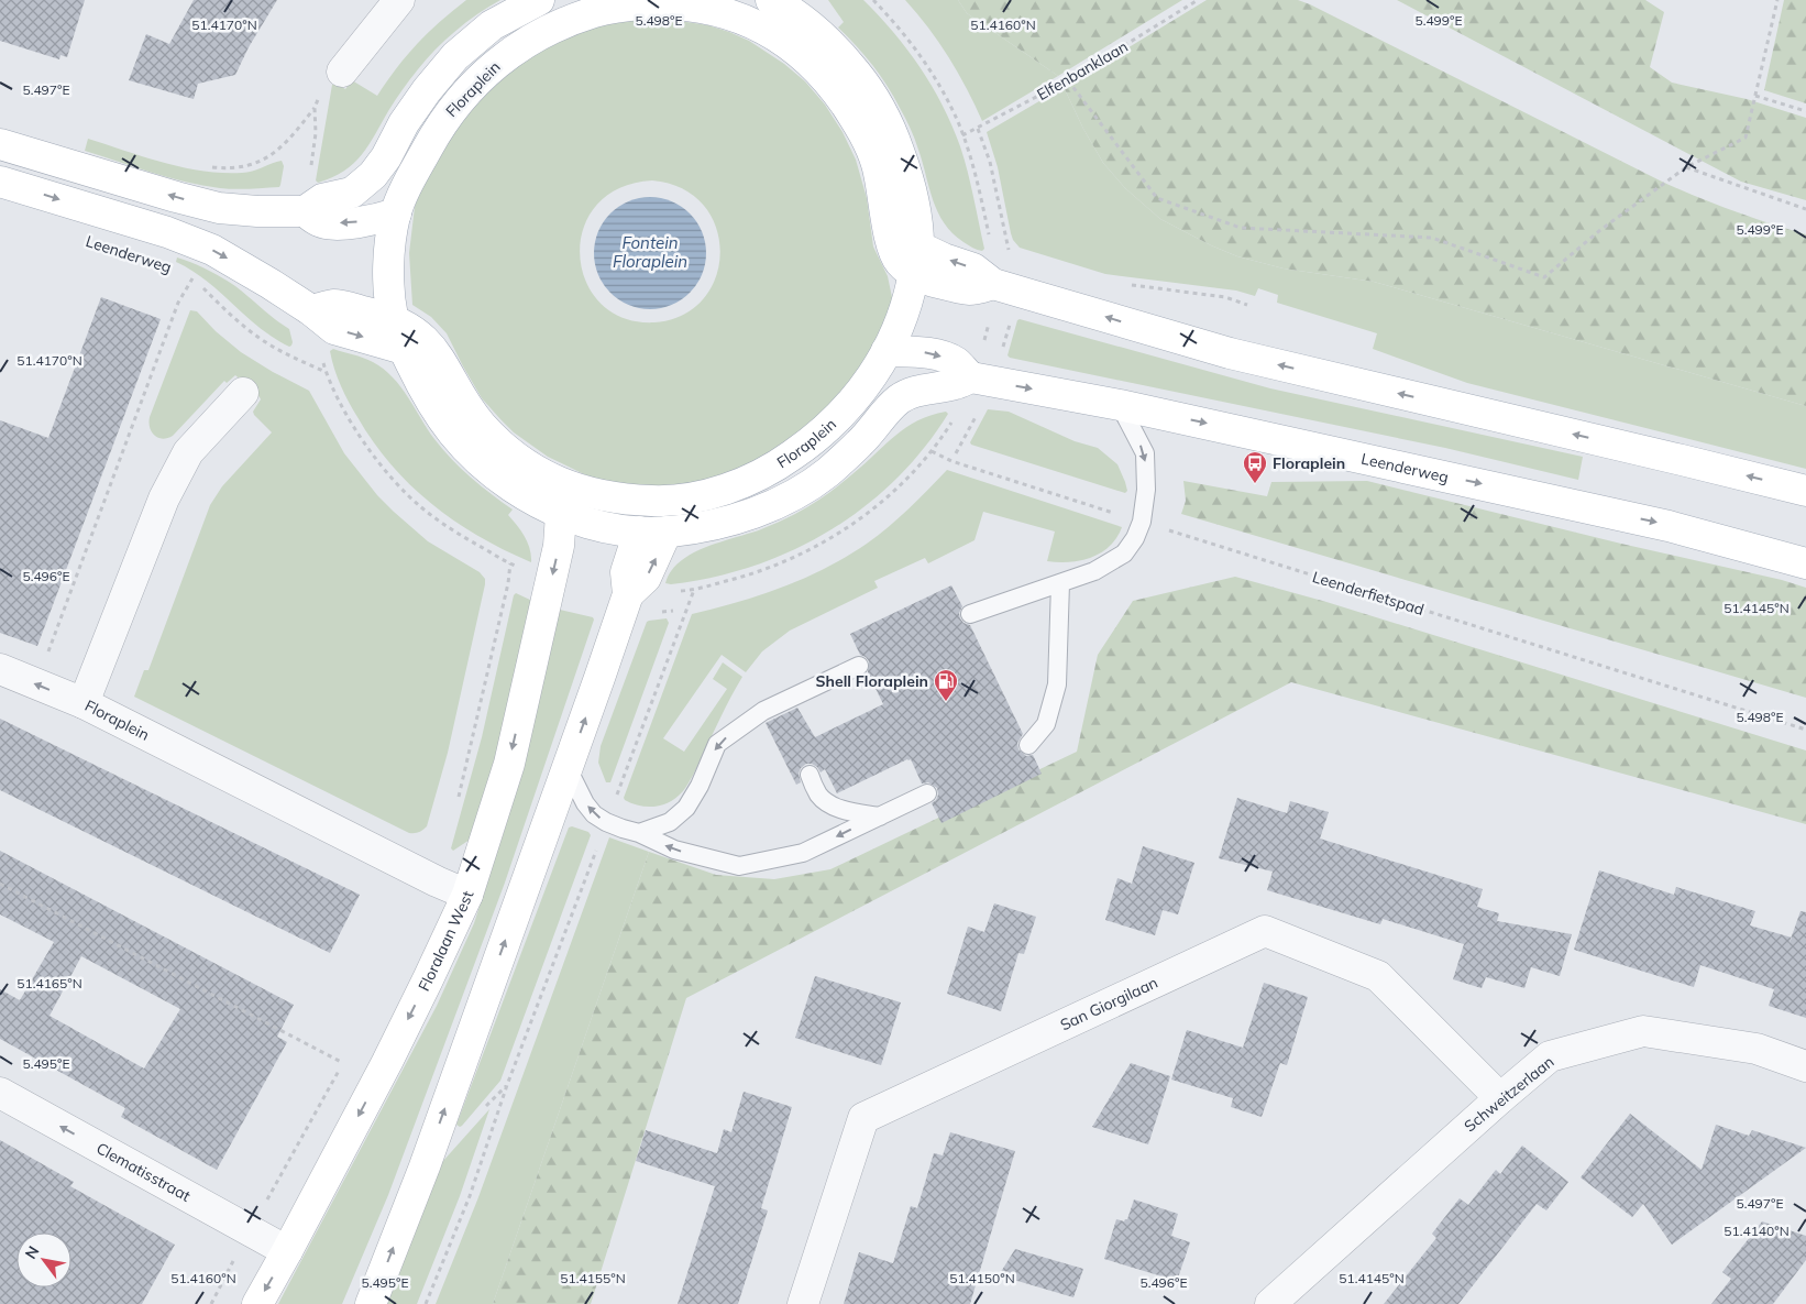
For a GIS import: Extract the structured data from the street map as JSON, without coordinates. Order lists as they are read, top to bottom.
{
  "streets": {
    "main road": ["Floraplein", "Leenderweg", "Floralaan West"],
    "street": ["San Giorgilaan", "Schweitzerlaan", "Clematisstraat"],
    "path": ["Elfenbanklaan", "Leenderfietspad"]
  },
  "crossings": [
    ["Floraplein", "Leenderweg"],
    ["Floraplein", "Floralaan West"],
    ["Floralaan West", "Clematisstraat"],
    ["San Giorgilaan", "Schweitzerlaan"]
  ],
  "one_way": ["Clematisstraat"],
  "water": ["Fontein Floraplein"],
  "places": {
    "bus stop": ["Floraplein"],
    "fuel station": ["Shell Floraplein"]
  },
  "north": "top left",
  "coordinates": [
    "5.498°E",
    "5.499°E",
    "51.4170°N",
    "51.4160°N",
    "5.497°E",
    "5.496°E",
    "51.4145°N",
    "51.4165°N",
    "5.495°E",
    "51.4140°N",
    "51.4155°N",
    "51.4150°N"
  ]
}
